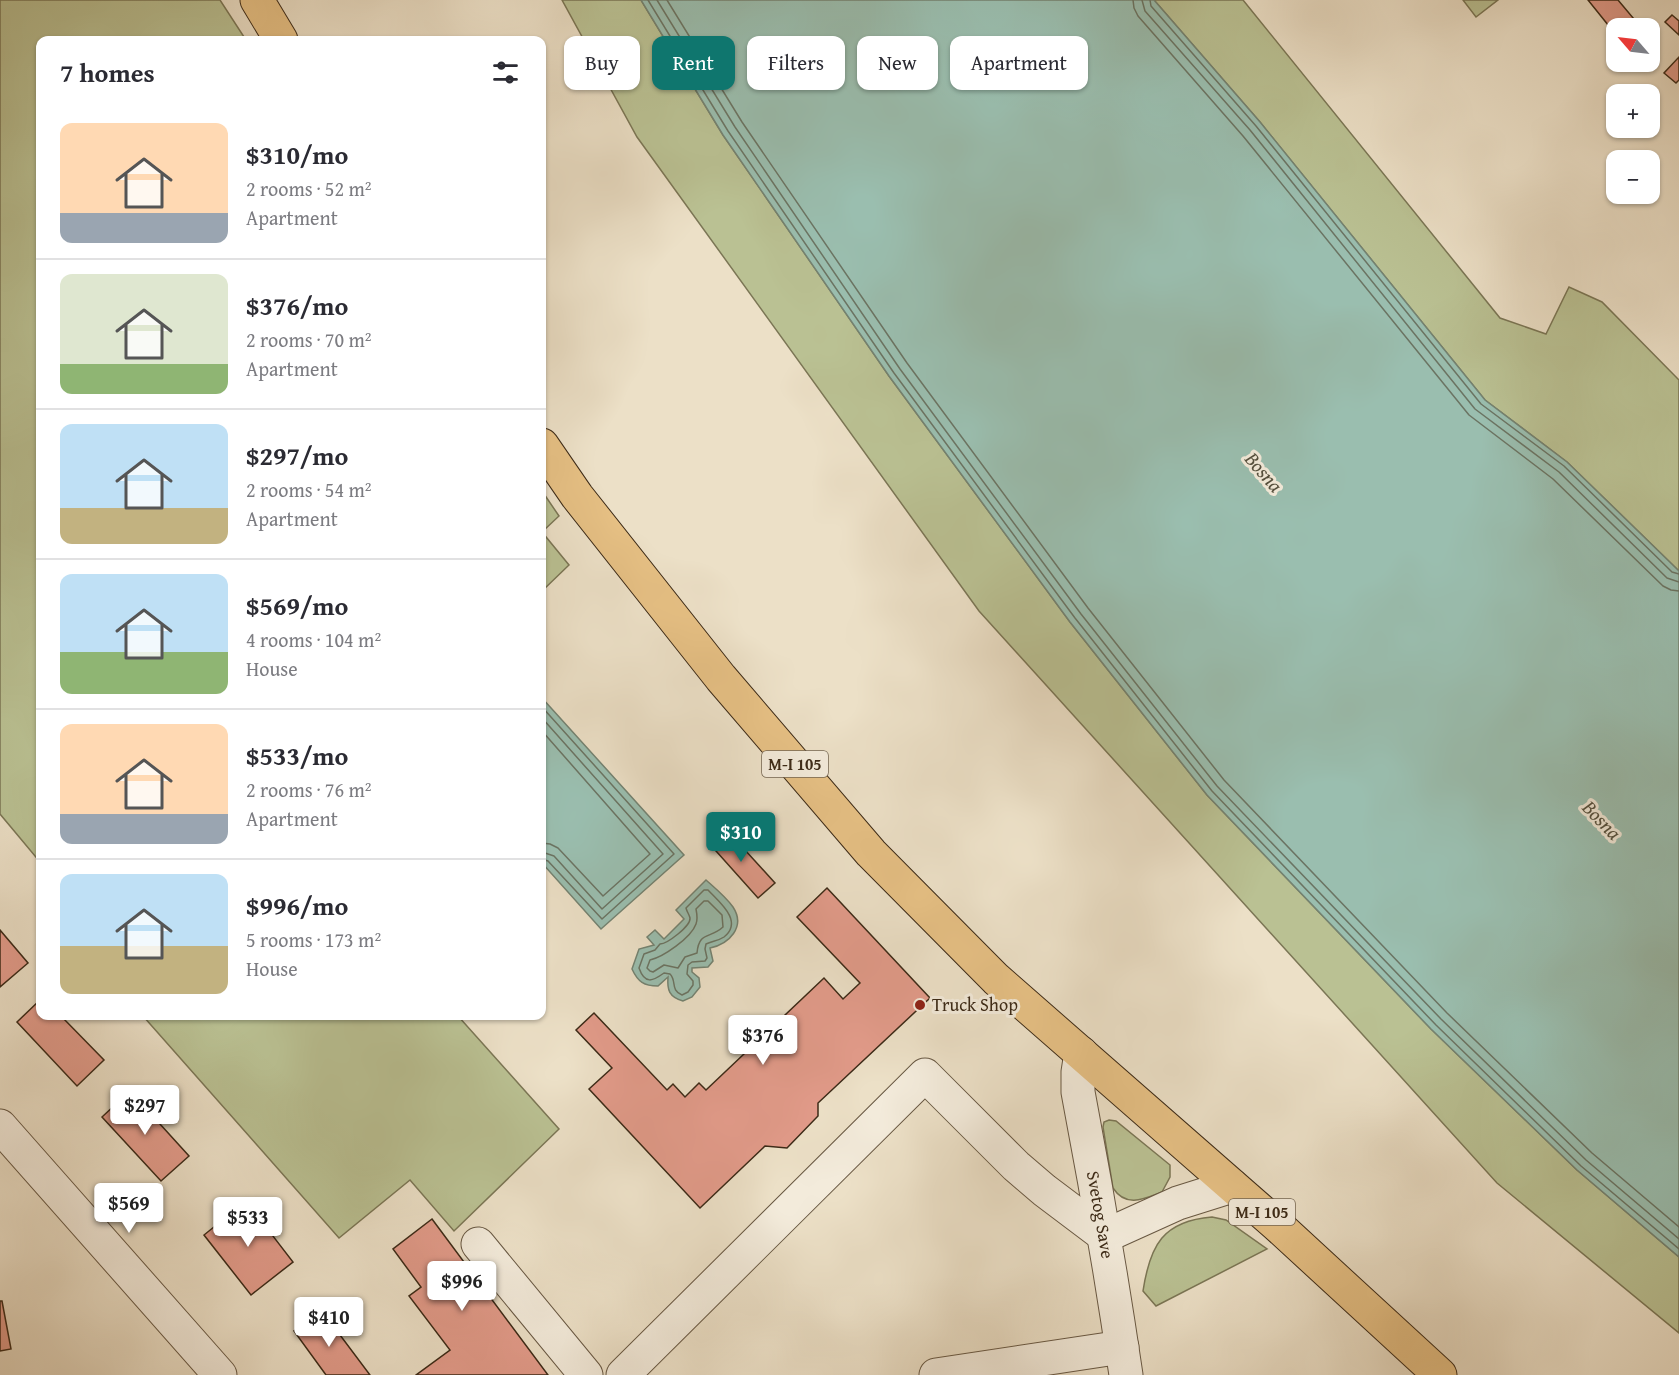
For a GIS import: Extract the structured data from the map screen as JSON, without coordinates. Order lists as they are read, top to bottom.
{
  "streets": {
    "main road": ["M-I 105"],
    "street": ["Svetog Save"]
  },
  "crossings": [
    ["M-I 105", "Svetog Save"]
  ],
  "water": ["Bosna"],
  "places": ["Truck Shop"],
  "north": "top left",
  "page": {
    "map_buttons": ["+", "−"],
    "chip": [
      "Buy",
      "Rent",
      "Filters",
      "New",
      "Apartment"
    ],
    "heading": "7 homes",
    "list": [
      {
        "name": "$310/mo",
        "note": "2 rooms · 52 m² · Apartment"
      },
      {
        "name": "$376/mo",
        "note": "2 rooms · 70 m² · Apartment"
      },
      {
        "name": "$297/mo",
        "note": "2 rooms · 54 m² · Apartment"
      },
      {
        "name": "$569/mo",
        "note": "4 rooms · 104 m² · House"
      },
      {
        "name": "$533/mo",
        "note": "2 rooms · 76 m² · Apartment"
      },
      {
        "name": "$996/mo",
        "note": "5 rooms · 173 m² · House"
      }
    ],
    "price": [
      "$310",
      "$376",
      "$297",
      "$569",
      "$533",
      "$996",
      "$410"
    ]
  }
}
